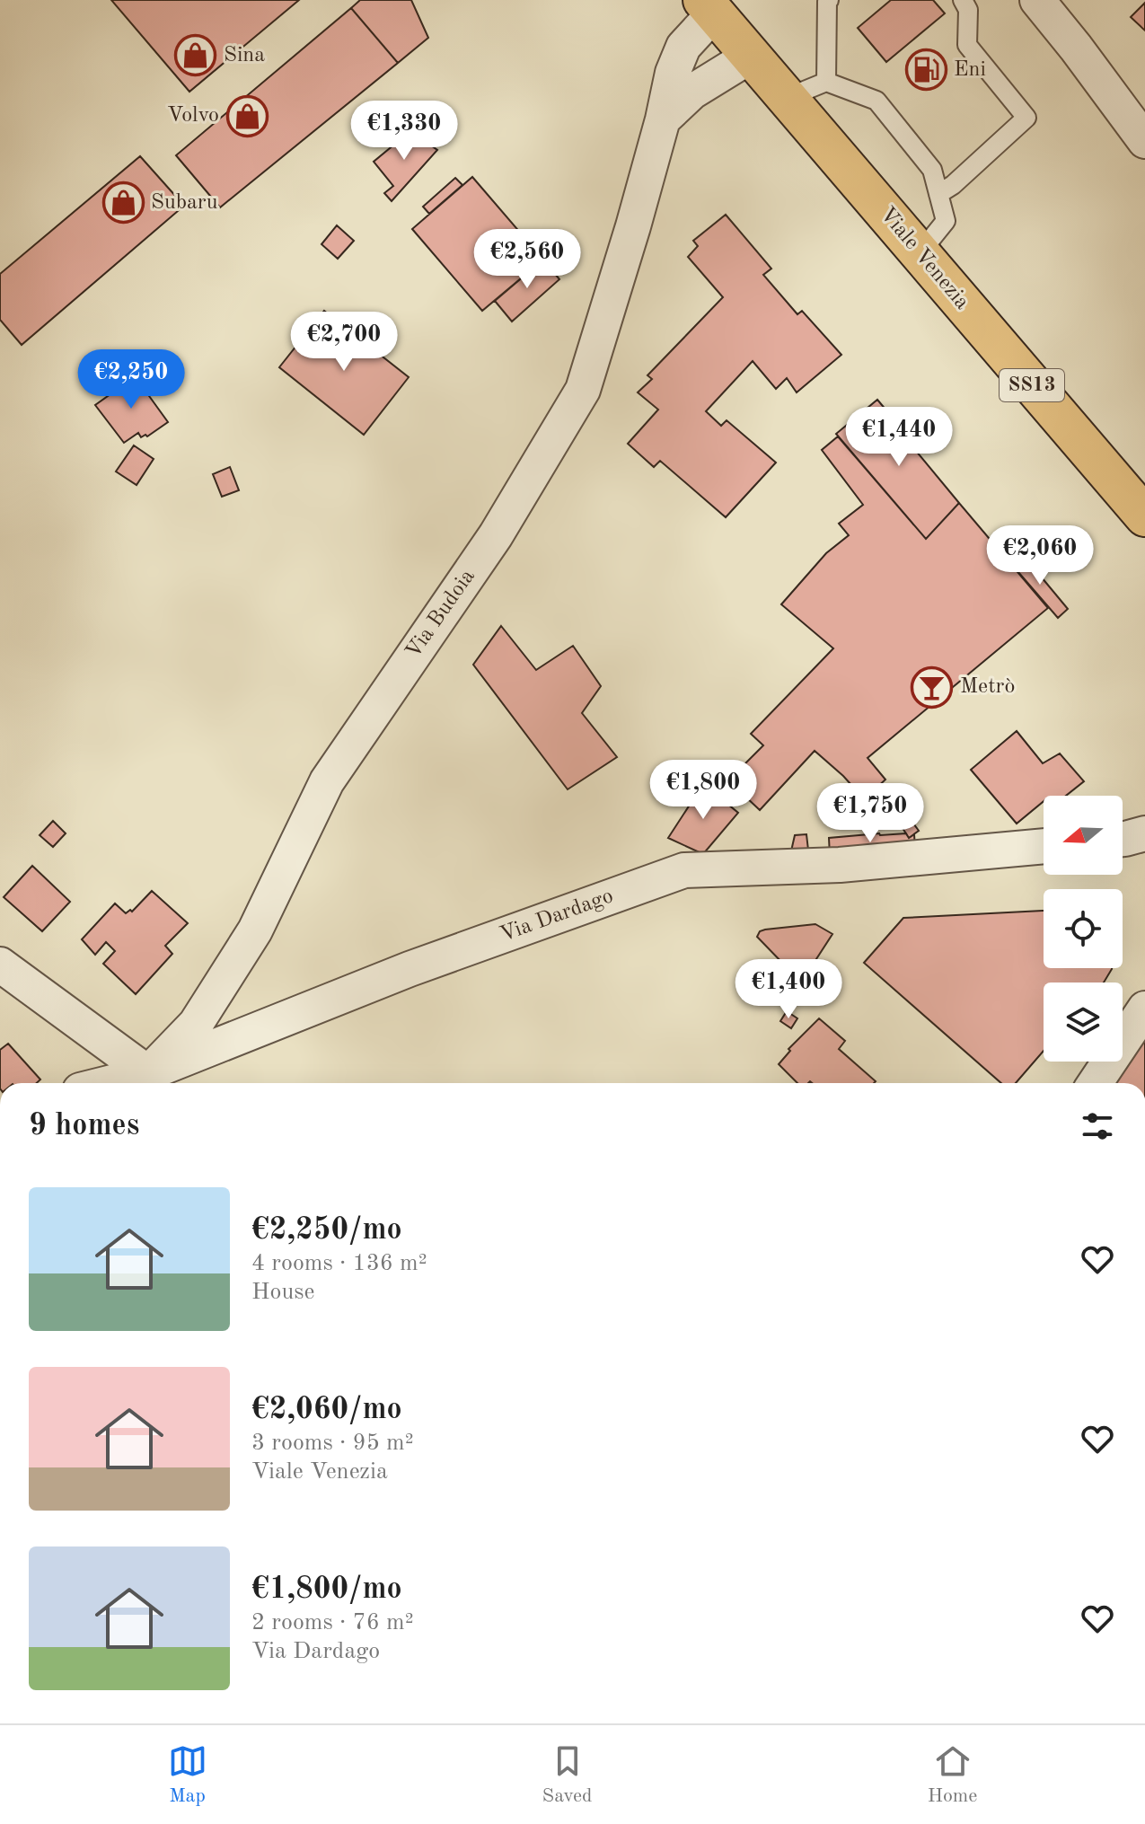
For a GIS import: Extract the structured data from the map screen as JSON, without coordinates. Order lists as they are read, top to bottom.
{
  "streets": {
    "main road": ["Viale Venezia", "SS13"],
    "street": ["Via Budoia", "Via Dardago"]
  },
  "crossings": [
    ["Viale Venezia", "Via Budoia"],
    ["Via Budoia", "Via Dardago"]
  ],
  "places": {
    "shop": ["Sina", "Volvo", "Subaru"],
    "fuel station": ["Eni"],
    "bar": ["Metrò"]
  },
  "north": "left",
  "page": {
    "price": [
      "€1,330",
      "€2,560",
      "€2,700",
      "€2,250",
      "€1,440",
      "€2,060",
      "€1,800",
      "€1,750",
      "€1,400"
    ],
    "heading": "9 homes",
    "list": [
      {
        "name": "€2,250/mo",
        "note": "4 rooms · 136 m² · House"
      },
      {
        "name": "€2,060/mo",
        "note": "3 rooms · 95 m² · Viale Venezia"
      },
      {
        "name": "€1,800/mo",
        "note": "2 rooms · 76 m² · Via Dardago"
      }
    ],
    "tabs": ["Map", "Saved", "Home"]
  }
}
